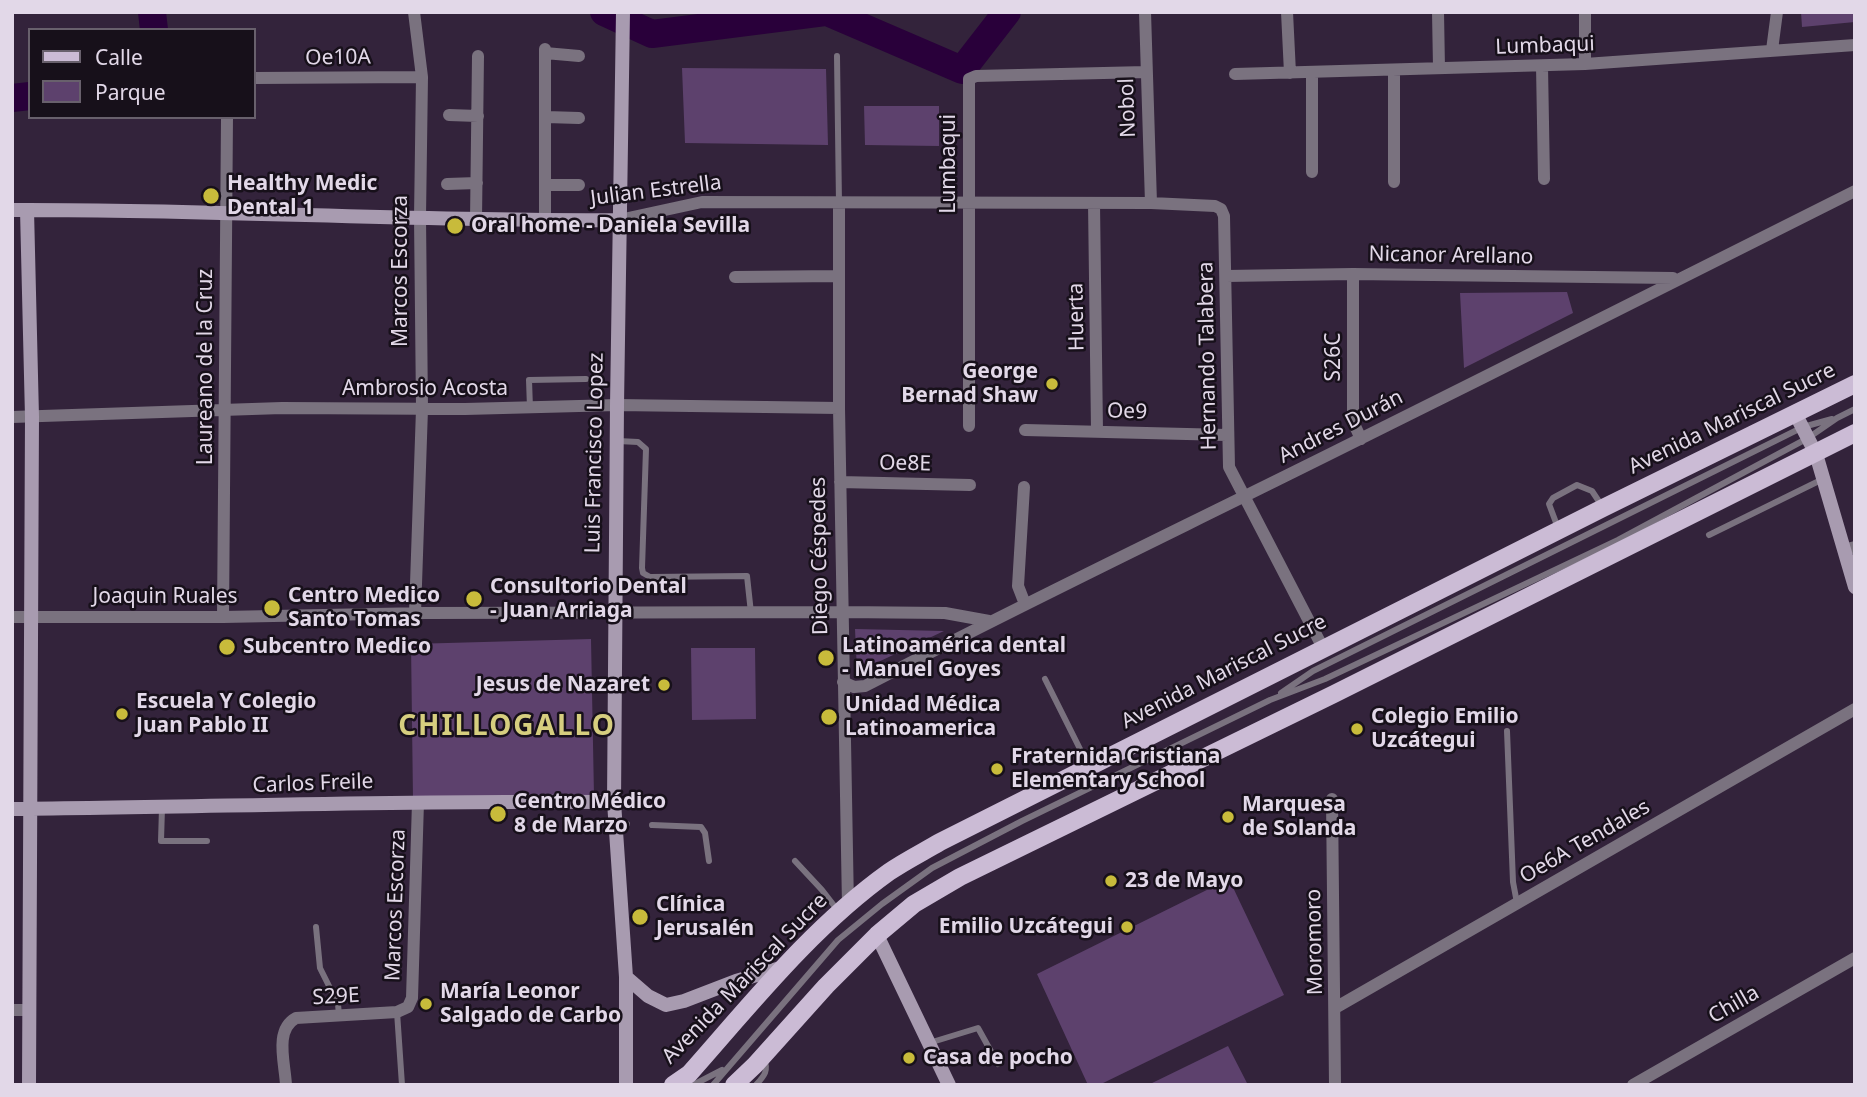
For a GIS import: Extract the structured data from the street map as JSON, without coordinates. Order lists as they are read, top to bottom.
{
  "streets": {
    "main road": ["Avenida Mariscal Sucre"],
    "street": [
      "Lumbaqui",
      "Oe10A",
      "Nobol",
      "Julian Estrella",
      "Nicanor Arellano",
      "Marcos Escorza",
      "Huerta",
      "Hernando Talabera",
      "S26C",
      "Laureano de la Cruz",
      "Ambrosio Acosta",
      "Oe9",
      "Andres Durán",
      "Luis Francisco Lopez",
      "Oe8E",
      "Diego Céspedes",
      "Joaquin Ruales",
      "Carlos Freile",
      "Oe6A Tendales",
      "Moromoro",
      "S29E",
      "Chilla"
    ]
  },
  "crossings": [
    ["Lumbaqui", "Nobol"],
    ["Lumbaqui", "Julian Estrella"],
    ["Oe10A", "Marcos Escorza"],
    ["Nobol", "Julian Estrella"],
    ["Julian Estrella", "Marcos Escorza"],
    ["Julian Estrella", "Huerta"],
    ["Julian Estrella", "Hernando Talabera"],
    ["Julian Estrella", "Laureano de la Cruz"],
    ["Julian Estrella", "Luis Francisco Lopez"],
    ["Julian Estrella", "Diego Céspedes"],
    ["Nicanor Arellano", "Hernando Talabera"],
    ["Nicanor Arellano", "S26C"],
    ["Nicanor Arellano", "Andres Durán"],
    ["Marcos Escorza", "Ambrosio Acosta"],
    ["Marcos Escorza", "Joaquin Ruales"],
    ["Marcos Escorza", "Carlos Freile"],
    ["Marcos Escorza", "S29E"],
    ["Huerta", "Oe9"],
    ["Hernando Talabera", "Oe9"],
    ["Hernando Talabera", "Avenida Mariscal Sucre"],
    ["Hernando Talabera", "Andres Durán"],
    ["S26C", "Andres Durán"],
    ["Laureano de la Cruz", "Ambrosio Acosta"],
    ["Laureano de la Cruz", "Joaquin Ruales"],
    ["Ambrosio Acosta", "Luis Francisco Lopez"],
    ["Ambrosio Acosta", "Diego Céspedes"],
    ["Avenida Mariscal Sucre", "Diego Céspedes"],
    ["Andres Durán", "Diego Céspedes"],
    ["Andres Durán", "Joaquin Ruales"],
    ["Luis Francisco Lopez", "Joaquin Ruales"],
    ["Luis Francisco Lopez", "Carlos Freile"],
    ["Oe8E", "Diego Céspedes"],
    ["Diego Céspedes", "Joaquin Ruales"],
    ["Oe6A Tendales", "Moromoro"]
  ],
  "districts": ["CHILLOGALLO"],
  "places": [
    "Healthy Medic Dental 1",
    "Oral home - Daniela Sevilla",
    "George Bernad Shaw",
    "Consultorio Dental - Juan Arriaga",
    "Centro Medico Santo Tomas",
    "Subcentro Medico",
    "Latinoamérica dental - Manuel Goyes",
    "Jesus de Nazaret",
    "Escuela Y Colegio Juan Pablo II",
    "Unidad Médica Latinoamerica",
    "Colegio Emilio Uzcátegui",
    "Fraternida Cristiana Elementary School",
    "Centro Médico 8 de Marzo",
    "Marquesa de Solanda",
    "23 de Mayo",
    "Clínica Jerusalén",
    "Emilio Uzcátegui",
    "María Leonor Salgado de Carbo",
    "Casa de pocho"
  ],
  "legend": ["Calle", "Parque"]
}
